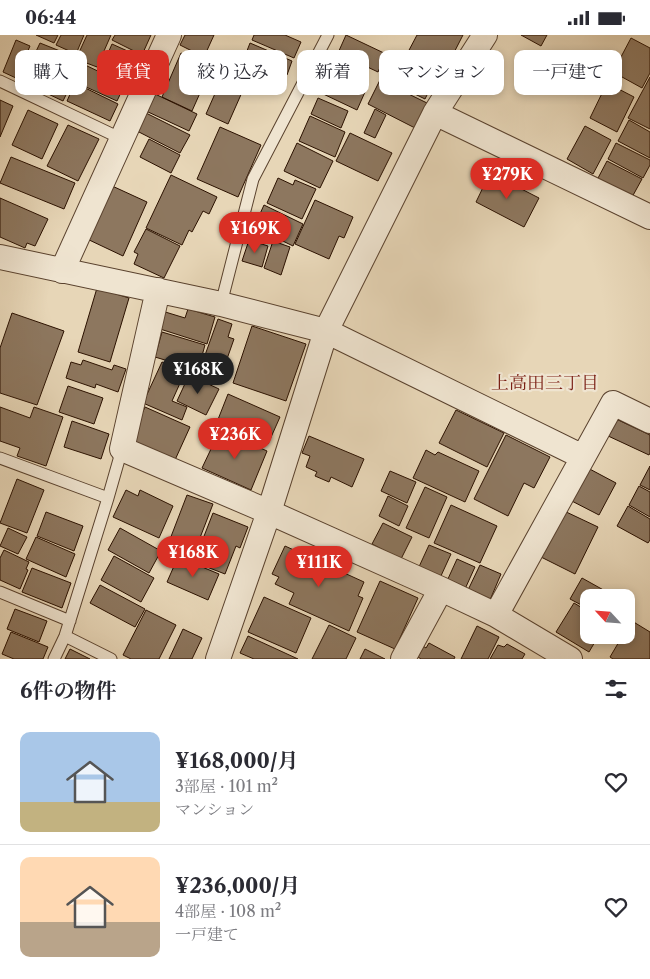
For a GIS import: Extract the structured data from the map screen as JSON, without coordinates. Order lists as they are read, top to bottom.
{
  "districts": ["上高田三丁目"],
  "north": "top left",
  "page": {
    "status": "06:44",
    "chip": [
      "購入",
      "賃貸",
      "絞り込み",
      "新着",
      "マンション",
      "一戸建て"
    ],
    "price": [
      "¥279K",
      "¥169K",
      "¥168K",
      "¥236K",
      "¥168K",
      "¥111K"
    ],
    "heading": "6件の物件",
    "list": [
      {
        "name": "¥168,000/月",
        "note": "3部屋 · 101 m² · マンション"
      },
      {
        "name": "¥236,000/月",
        "note": "4部屋 · 108 m² · 一戸建て"
      }
    ]
  }
}
